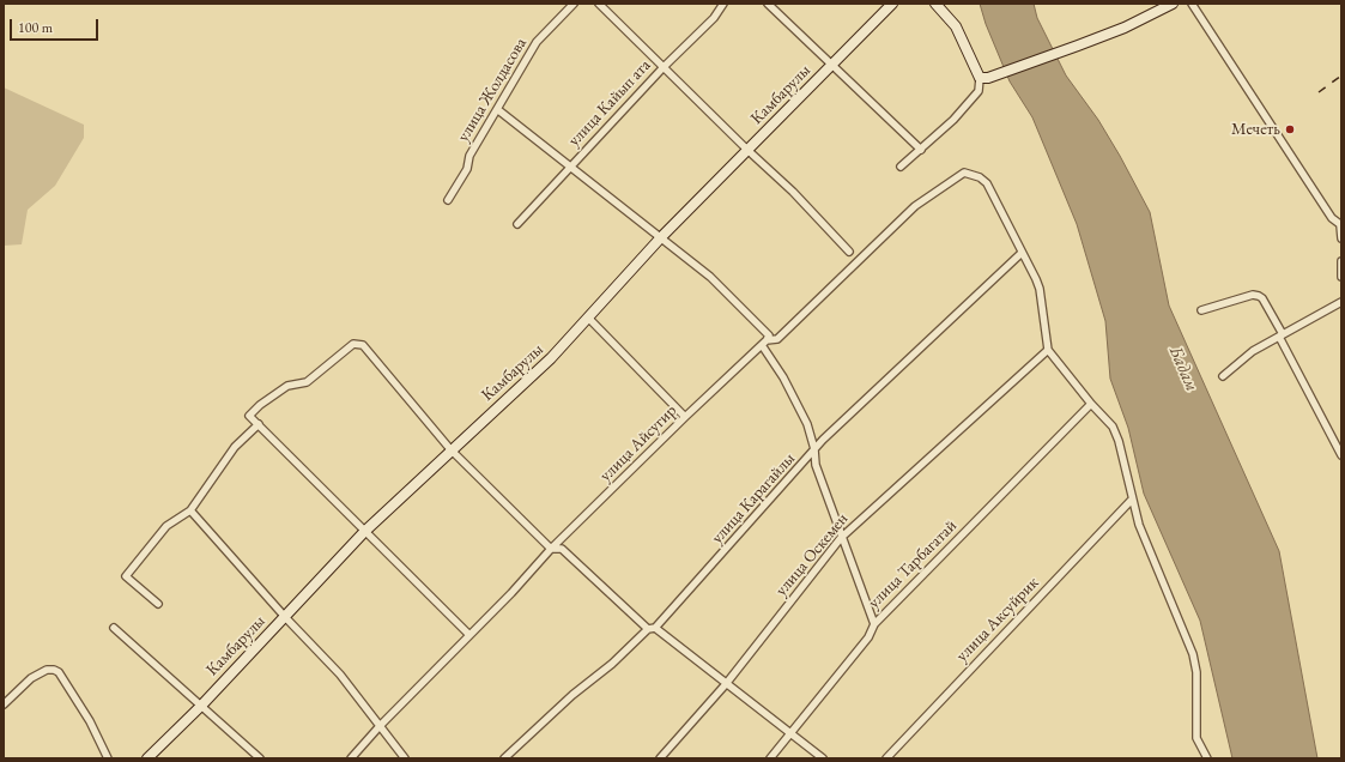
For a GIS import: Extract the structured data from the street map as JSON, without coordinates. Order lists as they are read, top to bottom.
{
  "streets": {
    "street": [
      "улица Жолдасова",
      "Камбарулы",
      "улица Кайып ата",
      "улица Айсугир",
      "улица Карагайлы",
      "улица Оскемен",
      "улица Тарбагатай",
      "улица Аксуйрик"
    ]
  },
  "crossings": [
    ["улица Айсугир", "улица Карагайлы"]
  ],
  "water": ["Бадам"],
  "places": ["Мечеть"],
  "scale_bar": "100 m"
}
